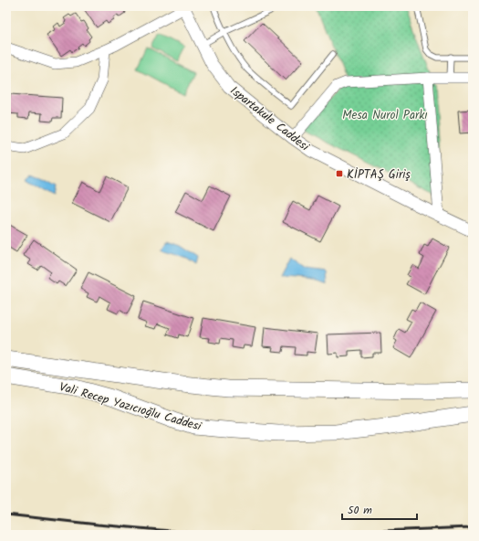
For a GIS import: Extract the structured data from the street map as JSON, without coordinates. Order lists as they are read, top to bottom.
{
  "streets": {
    "main road": ["Vali Recep Yazıcıoğlu Caddesi"],
    "street": ["Ispartakule Caddesi"]
  },
  "parks": ["Mesa Nurol Parkı"],
  "places": {
    "transit": ["KİPTAŞ Giriş"]
  },
  "scale_bar": "50 m"
}
